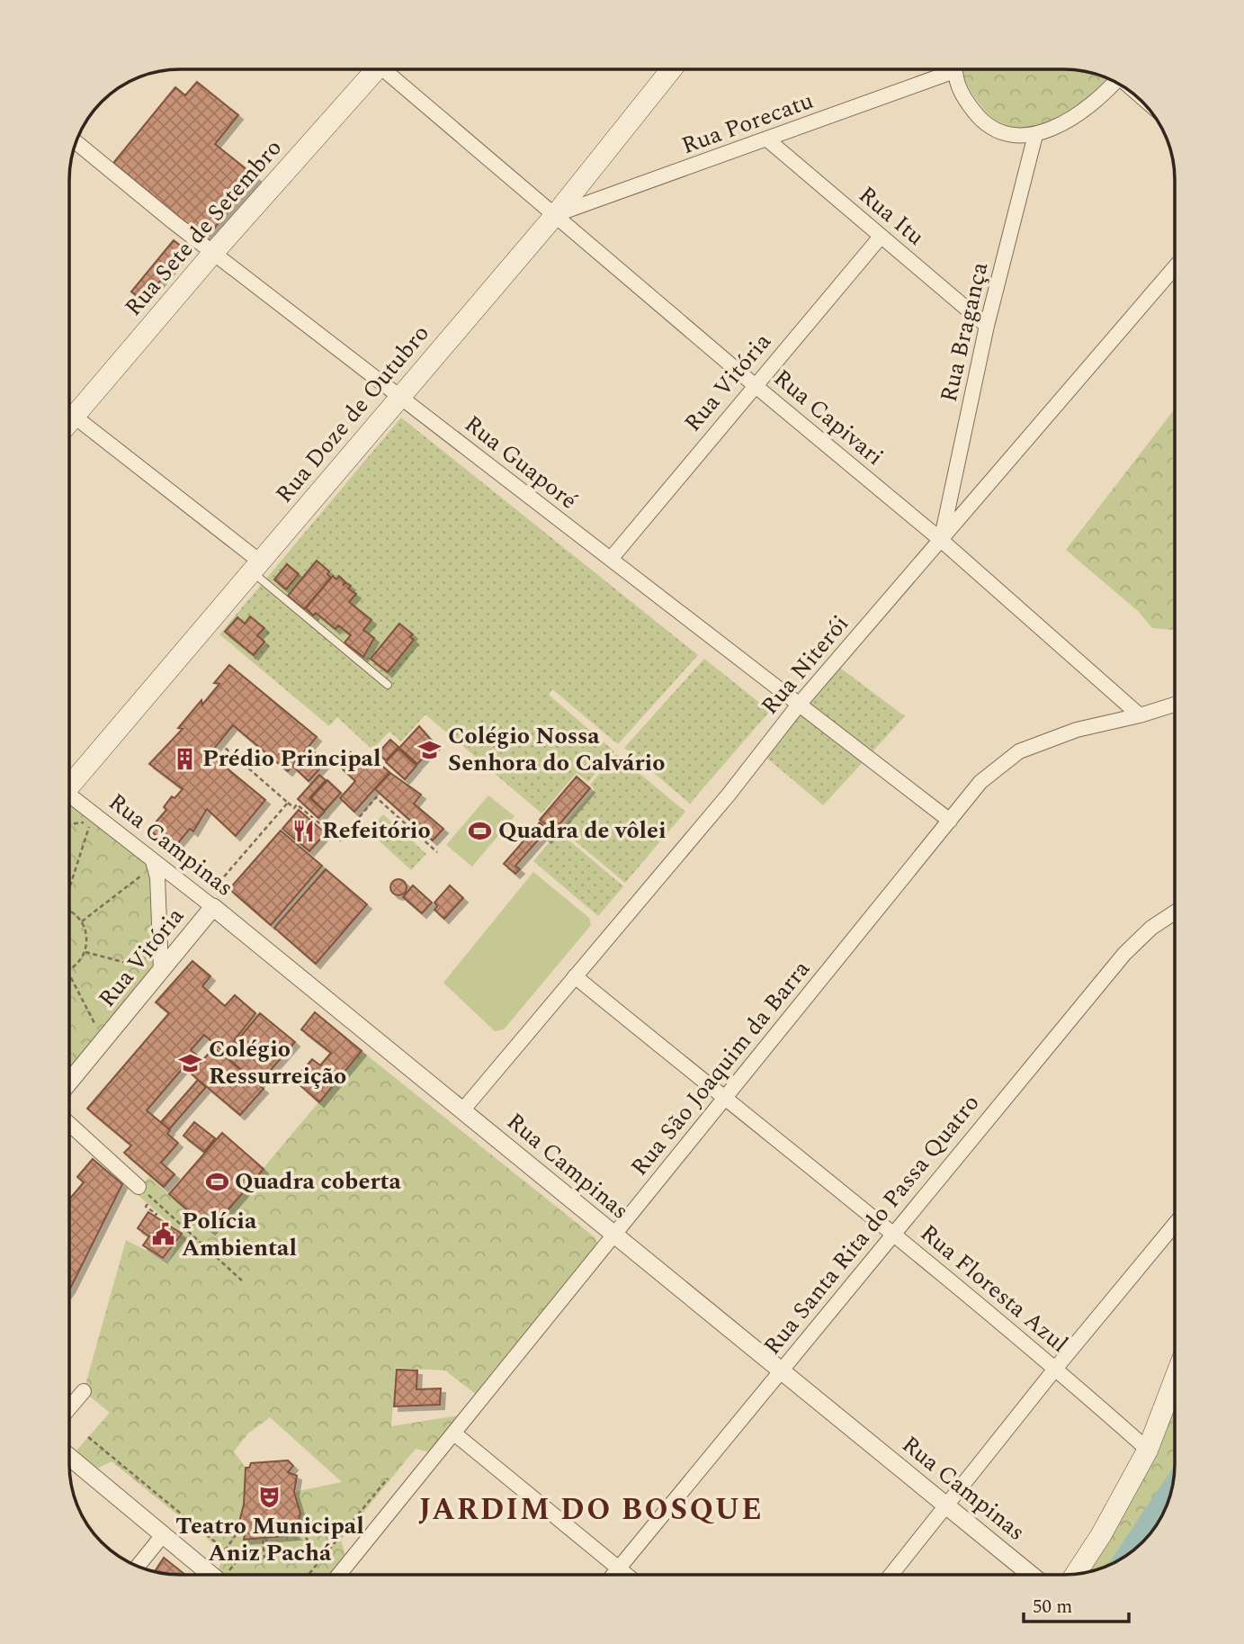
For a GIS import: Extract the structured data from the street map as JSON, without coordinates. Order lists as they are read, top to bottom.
{
  "streets": {
    "main road": ["Rua Sete de Setembro", "Rua Doze de Outubro"],
    "street": [
      "Rua Porecatu",
      "Rua Itu",
      "Rua Bragança",
      "Rua Vitória",
      "Rua Capivari",
      "Rua Guaporé",
      "Rua Niterói",
      "Rua Campinas",
      "Rua São Joaquim da Barra",
      "Rua Santa Rita do Passa Quatro",
      "Rua Floresta Azul"
    ]
  },
  "crossings": [
    ["Rua Porecatu", "Rua Itu"],
    ["Rua Porecatu", "Rua Doze de Outubro"],
    ["Rua Porecatu", "Rua Capivari"],
    ["Rua Itu", "Rua Bragança"],
    ["Rua Itu", "Rua Vitória"],
    ["Rua Sete de Setembro", "Rua Guaporé"],
    ["Rua Bragança", "Rua Capivari"],
    ["Rua Bragança", "Rua Niterói"],
    ["Rua Vitória", "Rua Capivari"],
    ["Rua Vitória", "Rua Guaporé"],
    ["Rua Vitória", "Rua Campinas"],
    ["Rua Doze de Outubro", "Rua Capivari"],
    ["Rua Doze de Outubro", "Rua Guaporé"],
    ["Rua Capivari", "Rua Niterói"],
    ["Rua Capivari", "Rua São Joaquim da Barra"],
    ["Rua Guaporé", "Rua Niterói"],
    ["Rua Guaporé", "Rua São Joaquim da Barra"],
    ["Rua Niterói", "Rua Campinas"],
    ["Rua Niterói", "Rua Floresta Azul"],
    ["Rua Campinas", "Rua São Joaquim da Barra"],
    ["Rua Campinas", "Rua Santa Rita do Passa Quatro"],
    ["Rua São Joaquim da Barra", "Rua Floresta Azul"],
    ["Rua Santa Rita do Passa Quatro", "Rua Floresta Azul"]
  ],
  "districts": ["JARDIM DO BOSQUE"],
  "places": {
    "school or university": ["Colégio Nossa Senhora do Calvário", "Colégio Ressurreição"],
    "building": ["Prédio Principal"],
    "restaurant": ["Refeitório"],
    "sports": ["Quadra de vôlei", "Quadra coberta"],
    "public building": ["Polícia Ambiental"],
    "theatre": ["Teatro Municipal Aniz Pachá"]
  },
  "scale_bar": "50 m"
}
